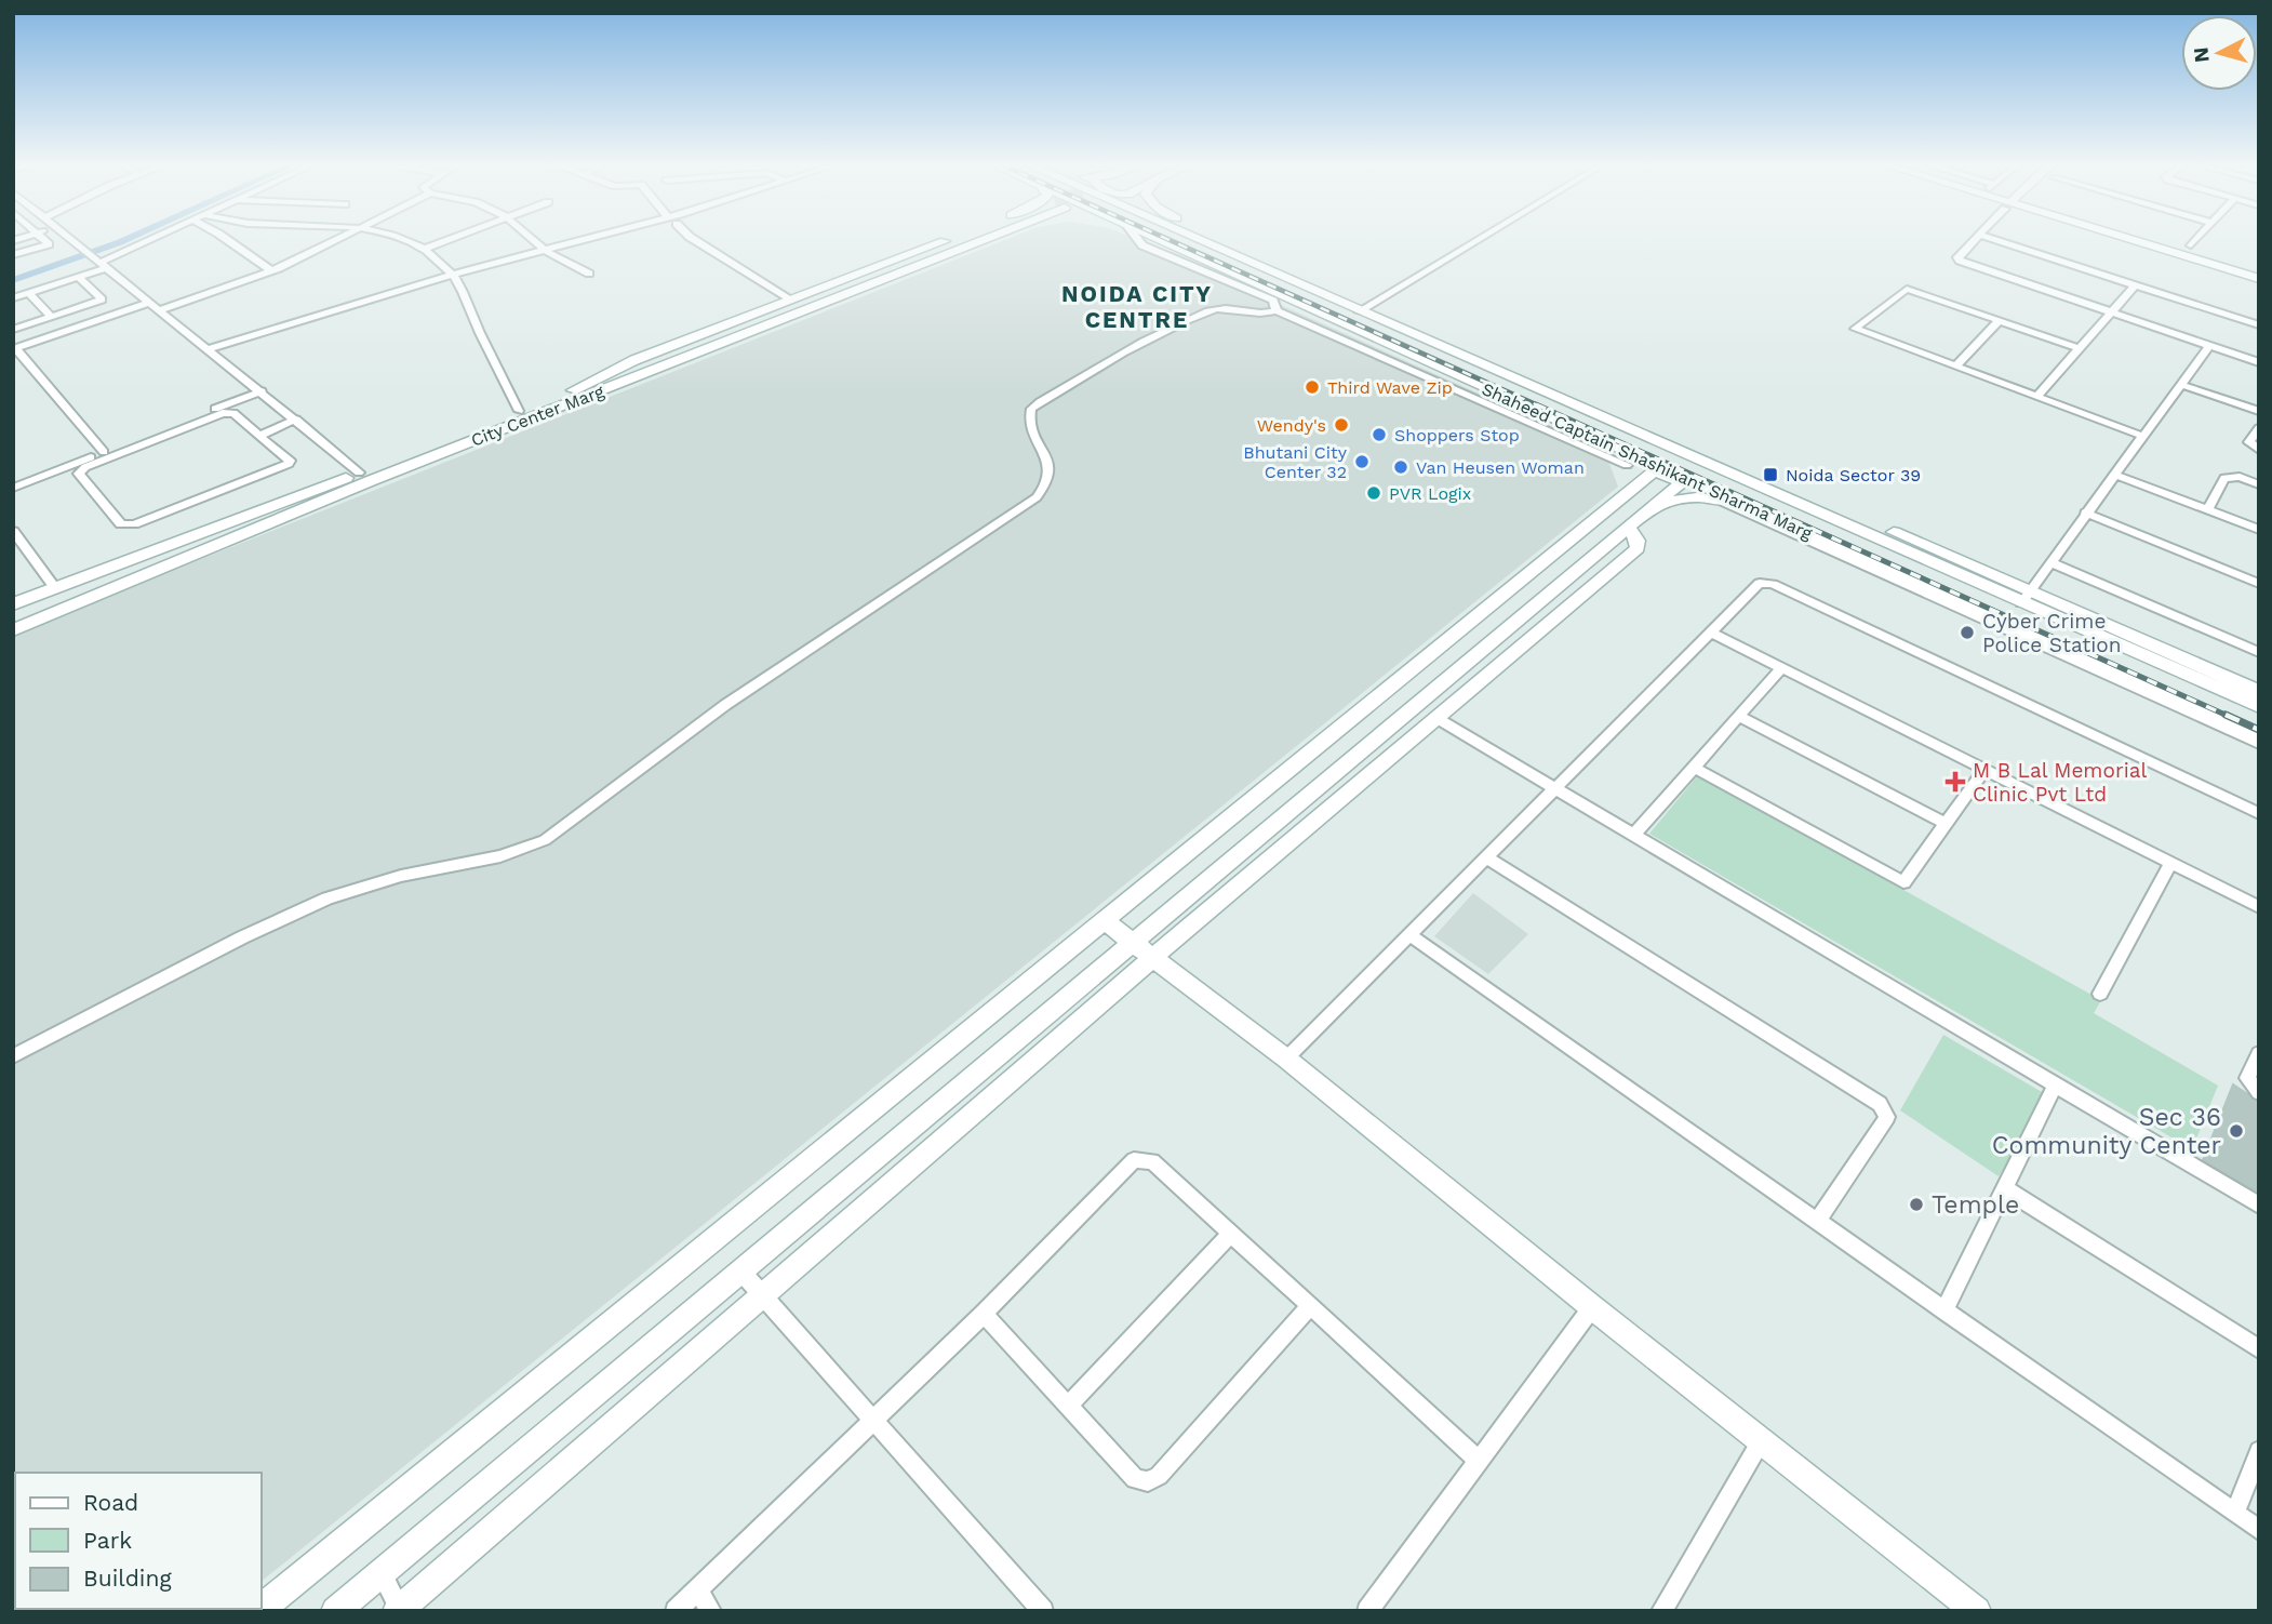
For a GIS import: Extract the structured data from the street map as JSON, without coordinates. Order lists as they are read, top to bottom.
{
  "streets": {
    "main road": ["City Center Marg", "Shaheed Captain Shashikant Sharma Marg"]
  },
  "districts": ["NOIDA CITY CENTRE"],
  "places": {
    "other": [
      "Third Wave Zip",
      "Wendy's",
      "Shoppers Stop",
      "Bhutani City Center 32",
      "Van Heusen Woman",
      "PVR Logix",
      "Cyber Crime Police Station",
      "Sec 36 Community Center",
      "Temple"
    ],
    "transit": ["Noida Sector 39"],
    "health": ["M B Lal Memorial Clinic Pvt Ltd"]
  },
  "legend": ["Road", "Park", "Building"],
  "north": "left"
}
